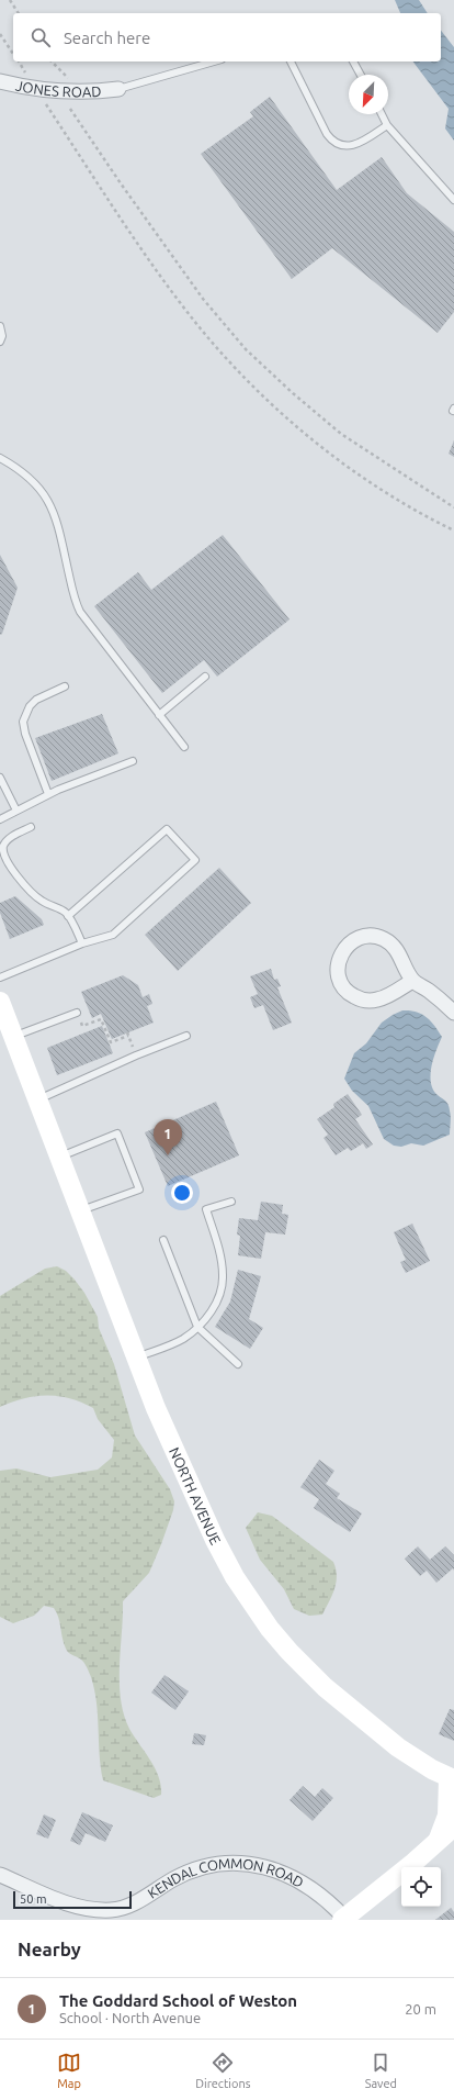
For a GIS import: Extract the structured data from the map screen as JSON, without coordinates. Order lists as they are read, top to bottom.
{
  "streets": {
    "main road": ["NORTH AVENUE"],
    "street": ["JONES ROAD", "KENDAL COMMON ROAD"]
  },
  "scale_bar": "50 m",
  "north": "bottom left",
  "page": {
    "search": "Search here",
    "pins": "1",
    "scale": "50 m",
    "heading": "Nearby",
    "list": [
      {
        "mark": "1",
        "name": "The Goddard School of Weston",
        "note": "School · North Avenue",
        "value": "20 m"
      }
    ],
    "nav": ["Map", "Directions", "Saved"]
  }
}
